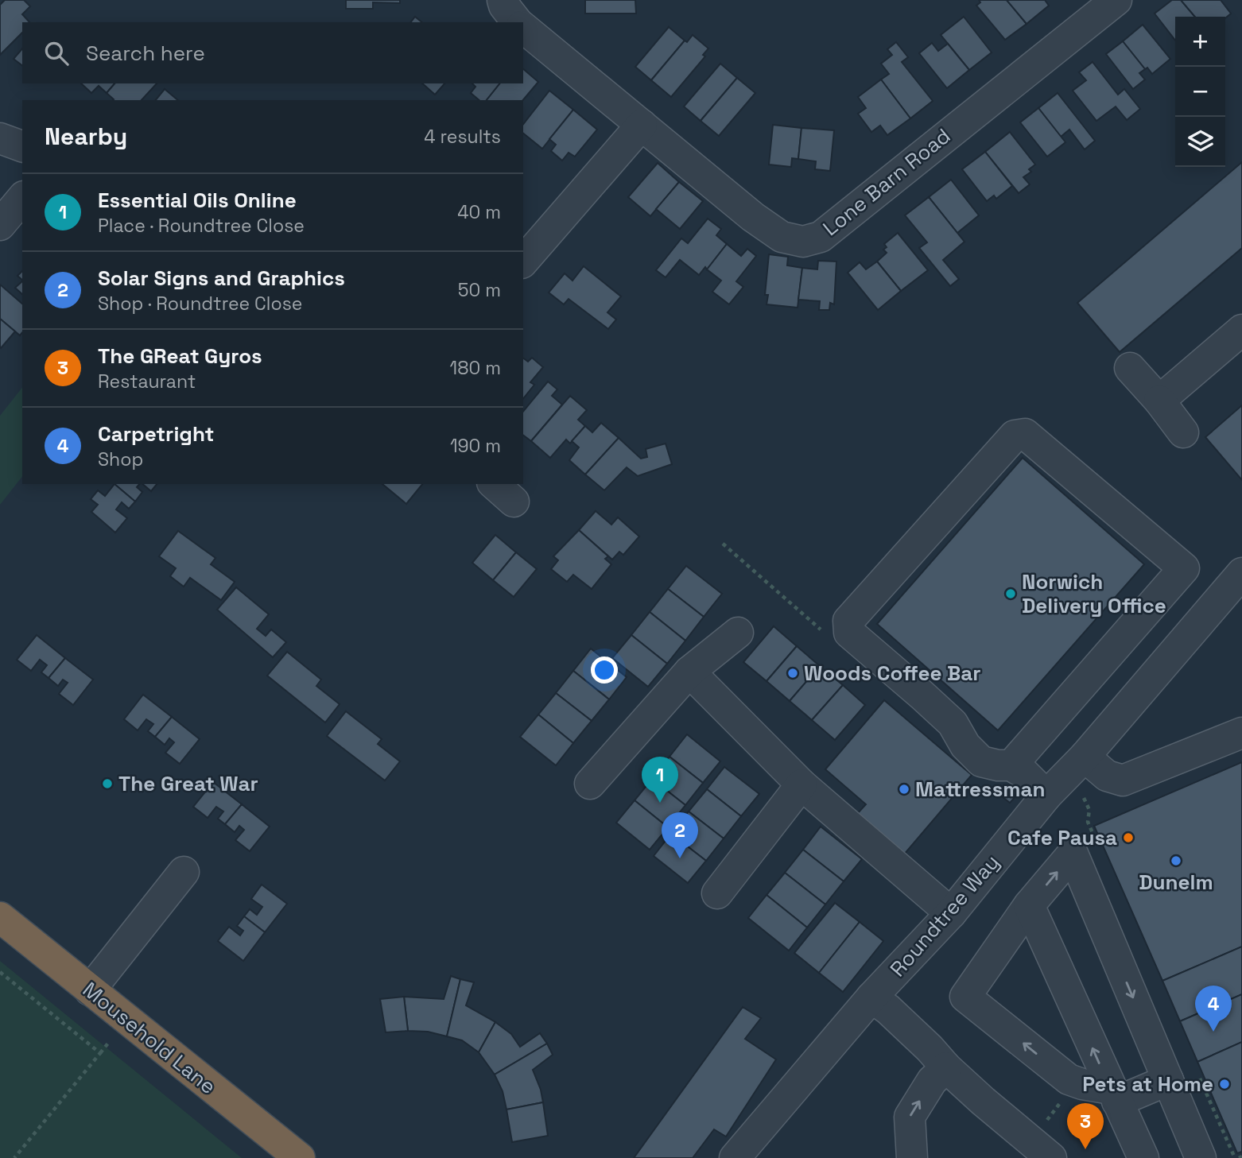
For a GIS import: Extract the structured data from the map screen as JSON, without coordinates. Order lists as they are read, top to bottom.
{
  "streets": {
    "highway": ["Mousehold Lane"],
    "street": ["Lone Barn Road", "Roundtree Way"]
  },
  "places": [
    "Norwich Delivery Office",
    "Woods Coffee Bar",
    "The Great War",
    "Mattressman",
    "Cafe Pausa",
    "Dunelm",
    "Pets at Home"
  ],
  "page": {
    "map_buttons": ["+", "−"],
    "search": "Search here",
    "heading": ["Nearby", "4 results"],
    "list": [
      {
        "mark": "1",
        "name": "Essential Oils Online",
        "note": "Place · Roundtree Close",
        "value": "40 m"
      },
      {
        "mark": "2",
        "name": "Solar Signs and Graphics",
        "note": "Shop · Roundtree Close",
        "value": "50 m"
      },
      {
        "mark": "3",
        "name": "The GReat Gyros",
        "note": "Restaurant",
        "value": "180 m"
      },
      {
        "mark": "4",
        "name": "Carpetright",
        "note": "Shop",
        "value": "190 m"
      }
    ],
    "pins": [
      "1",
      "2",
      "4",
      "3"
    ]
  }
}
